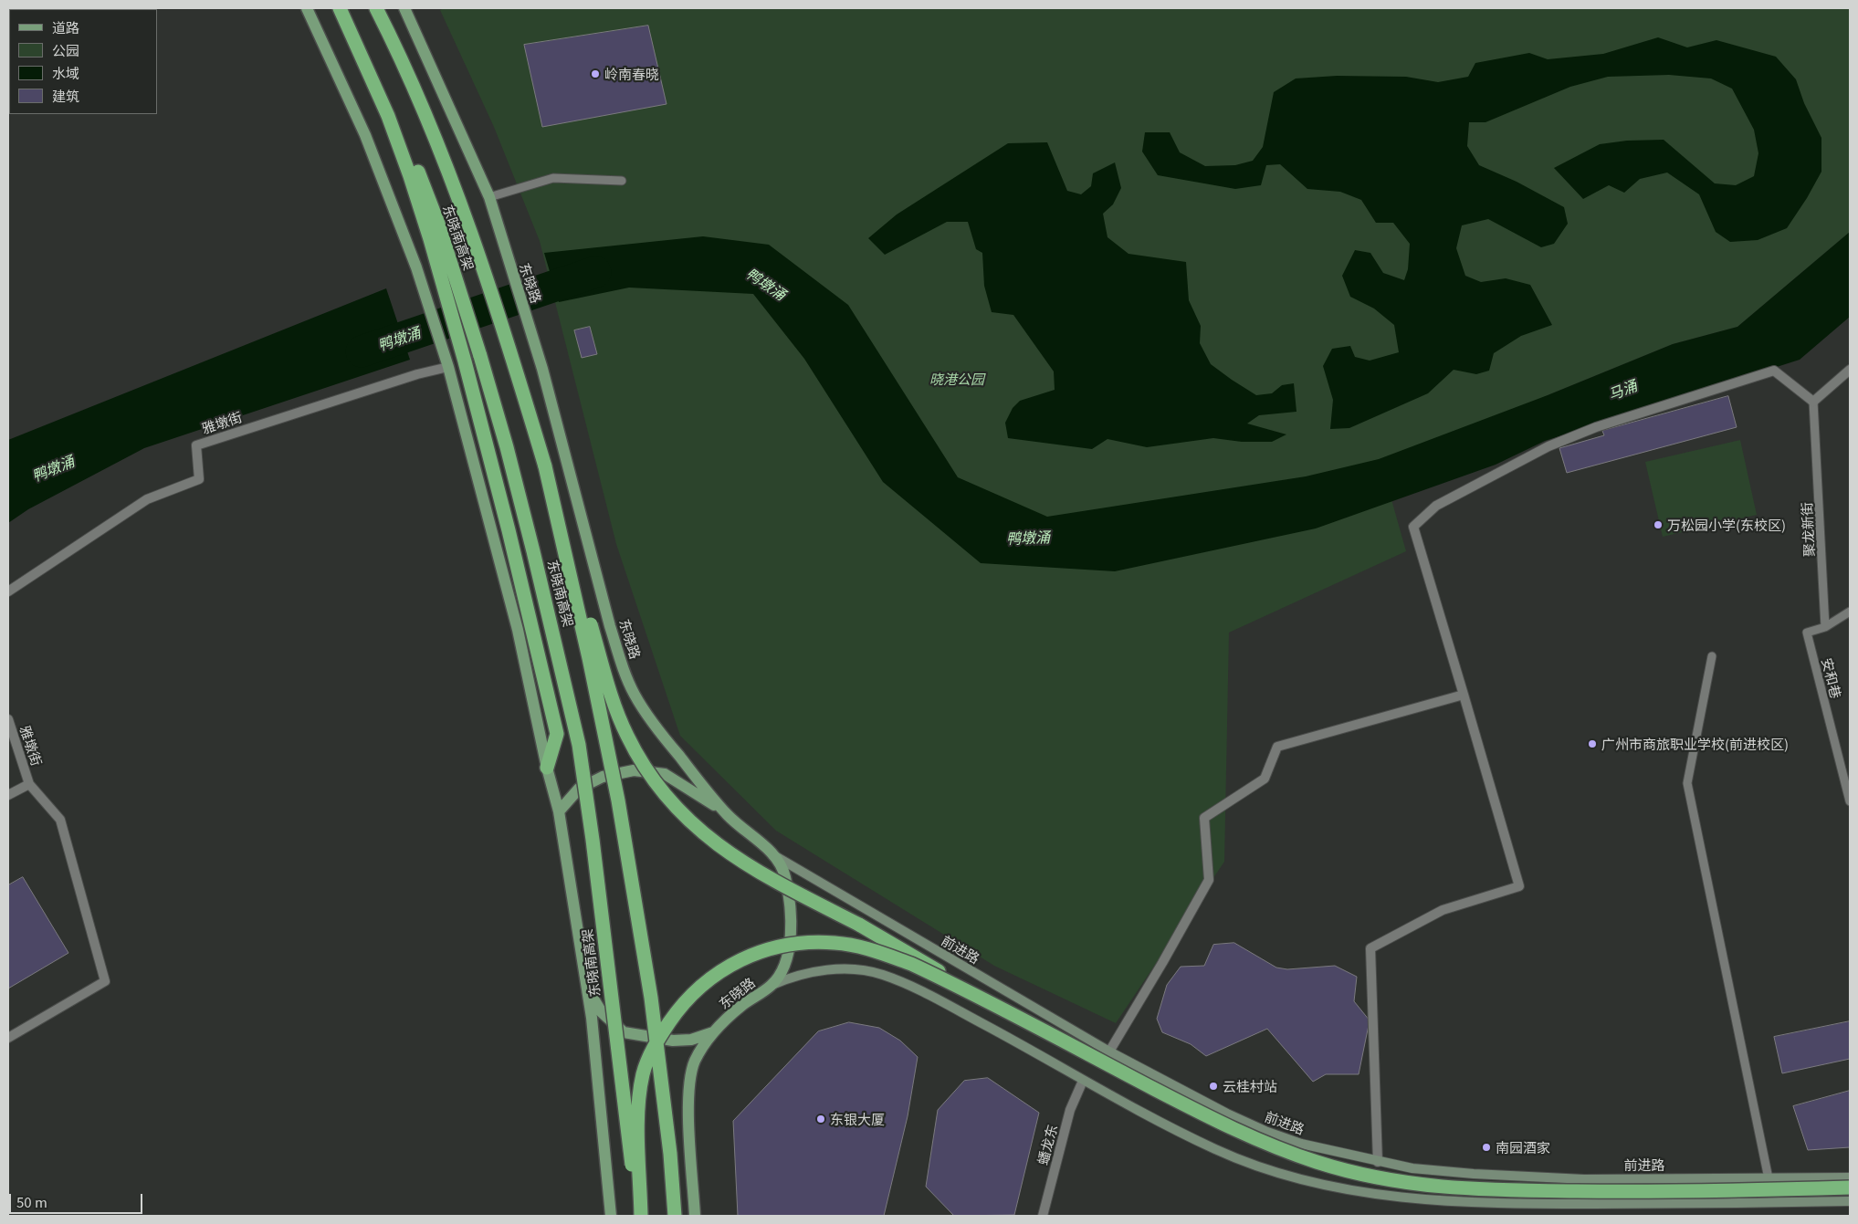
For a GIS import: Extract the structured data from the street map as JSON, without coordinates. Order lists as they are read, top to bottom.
{
  "streets": {
    "highway": ["东晓南高架"],
    "main road": ["东晓路", "前进路"],
    "street": ["雅墩街", "蟠龙东"],
    "lane": ["聚龙新街", "安和巷"]
  },
  "crossings": [
    ["东晓路", "前进路"],
    ["聚龙新街", "安和巷"]
  ],
  "water": ["鸭墩涌", "马涌"],
  "parks": ["晓港公园"],
  "places": [
    "岭南春晓",
    "万松园小学(东校区)",
    "广州市商旅职业学校(前进校区)",
    "云桂村站",
    "东银大厦",
    "南园酒家"
  ],
  "legend": [
    "道路",
    "公园",
    "水域",
    "建筑"
  ],
  "scale_bar": "50 m"
}
